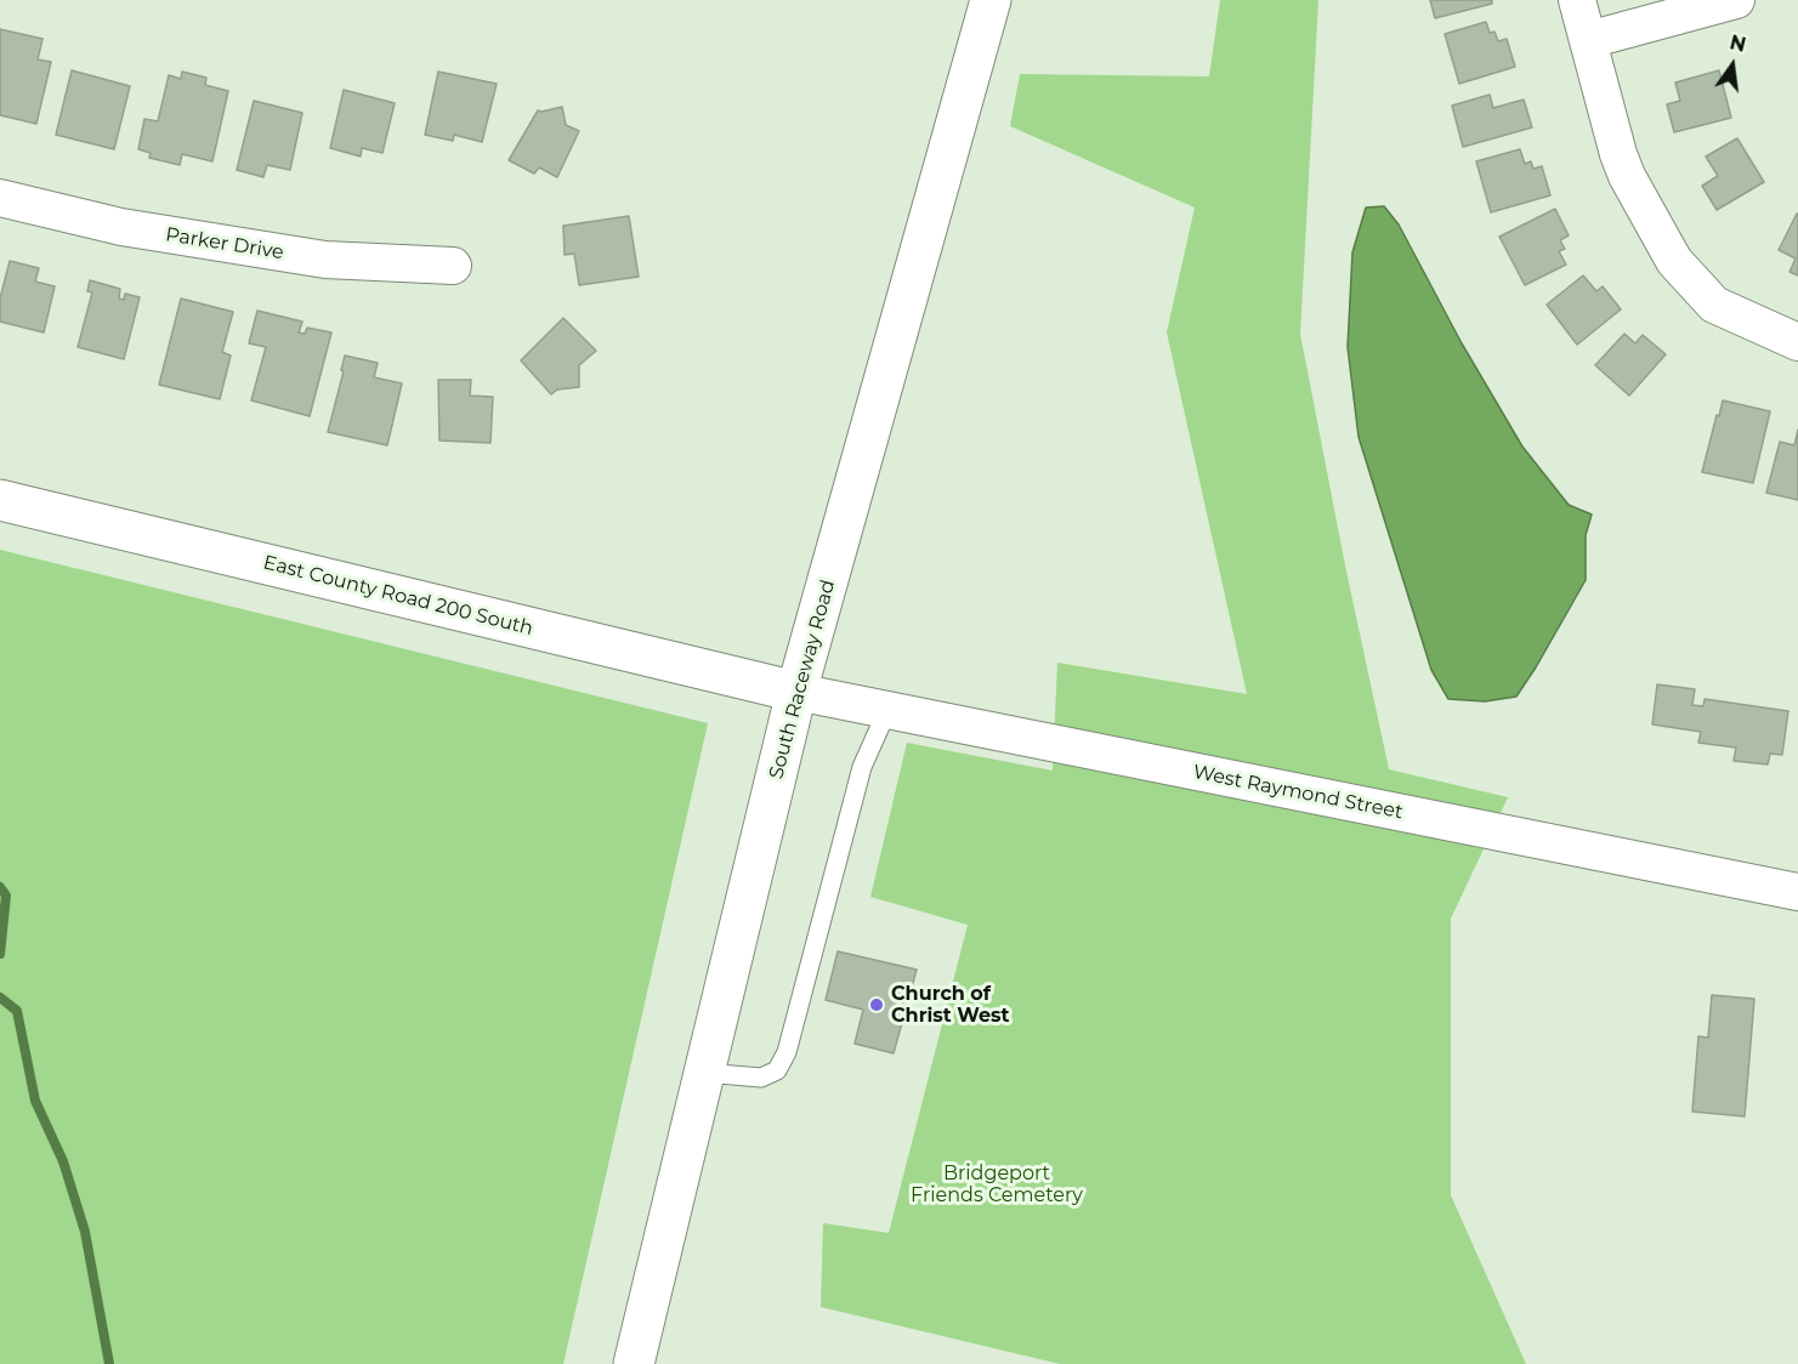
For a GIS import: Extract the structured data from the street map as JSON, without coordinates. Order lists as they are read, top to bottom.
{
  "streets": {
    "main road": ["East County Road 200 South", "South Raceway Road"],
    "street": ["Parker Drive", "West Raymond Street"]
  },
  "crossings": [
    ["East County Road 200 South", "South Raceway Road"],
    ["East County Road 200 South", "West Raymond Street"],
    ["South Raceway Road", "West Raymond Street"]
  ],
  "parks": ["Bridgeport Friends Cemetery"],
  "places": ["Church of Christ West"],
  "north": "top"
}
